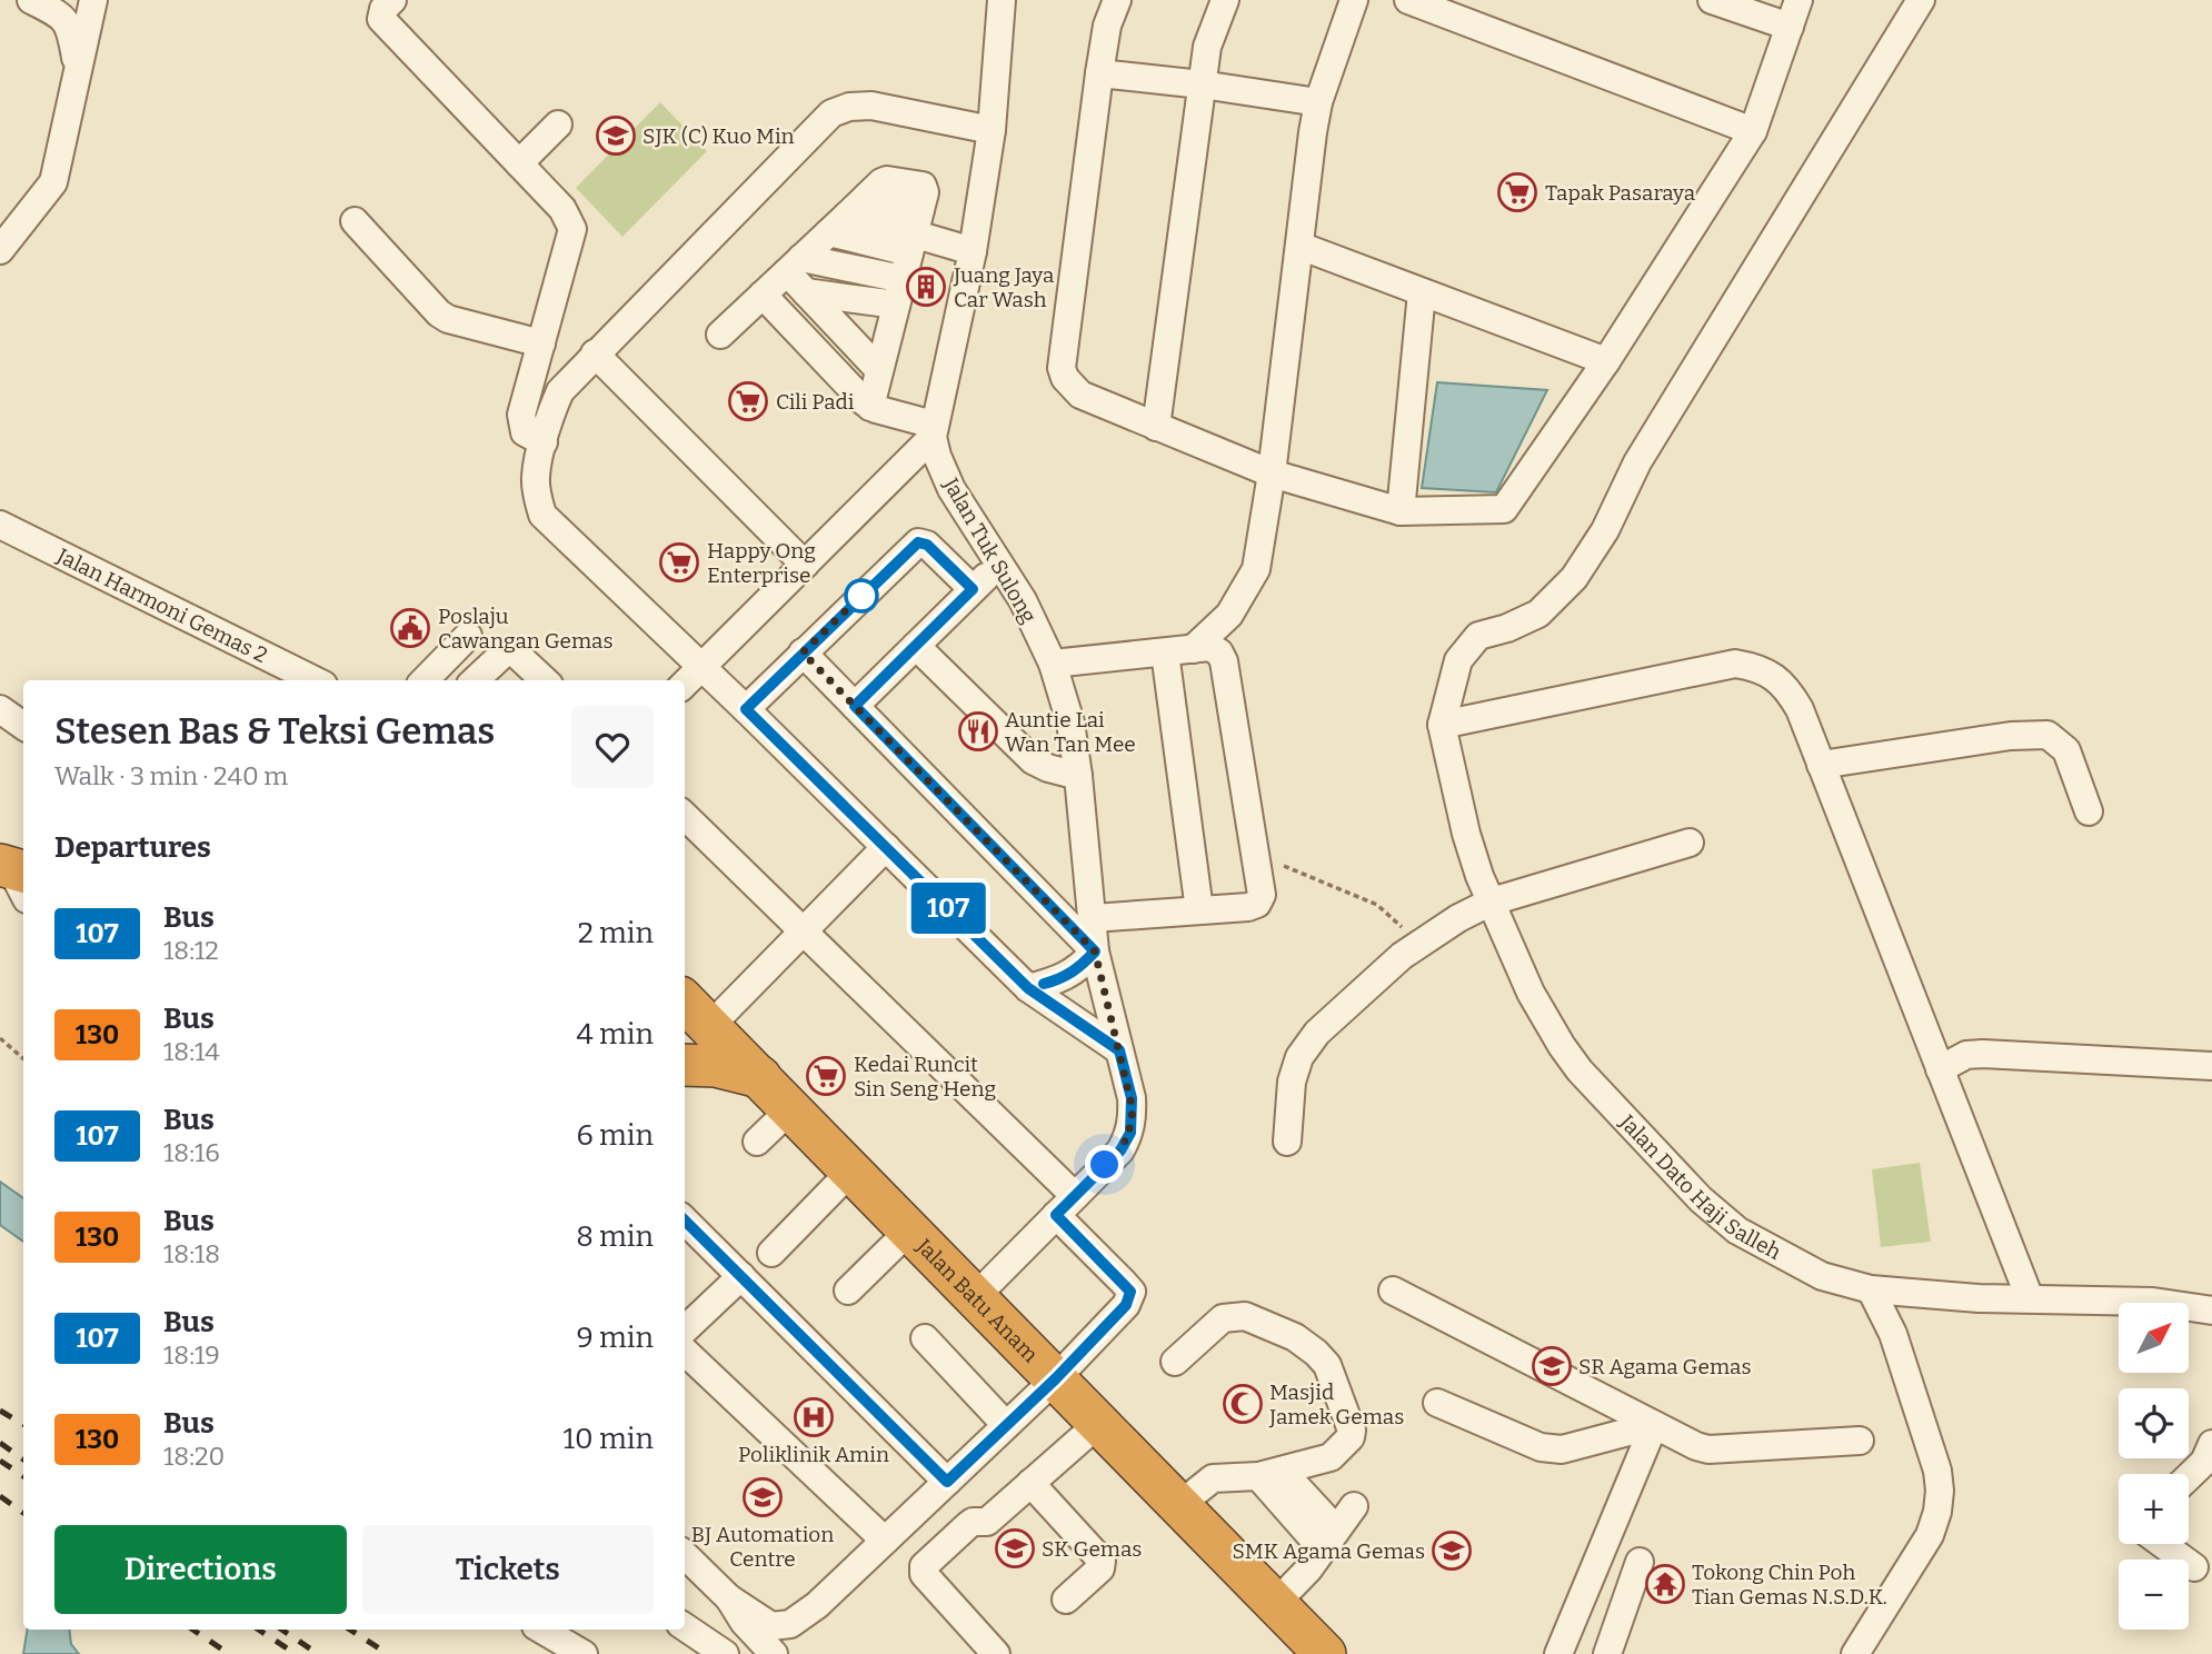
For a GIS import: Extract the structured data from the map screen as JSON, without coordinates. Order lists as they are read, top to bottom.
{
  "streets": {
    "highway": ["Jalan Batu Anam"],
    "street": ["Jalan Tuk Sulong", "Jalan Harmoni Gemas 2", "Jalan Dato Haji Salleh"]
  },
  "crossings": [
    ["Jalan Tuk Sulong", "Jalan Batu Anam"]
  ],
  "places": {
    "school or university": [
      "SJK (C) Kuo Min",
      "SR Agama Gemas",
      "BJ Automation Centre",
      "SK Gemas",
      "SMK Agama Gemas"
    ],
    "supermarket": [
      "Tapak Pasaraya",
      "Cili Padi",
      "Happy Ong Enterprise",
      "Kedai Runcit Sin Seng Heng"
    ],
    "building": ["Juang Jaya Car Wash"],
    "public building": ["Poslaju Cawangan Gemas"],
    "restaurant": ["Auntie Lai Wan Tan Mee"],
    "mosque": ["Masjid Jamek Gemas"],
    "hospital": ["Poliklinik Amin"],
    "temple": ["Tokong Chin Poh Tian Gemas N.S.D.K."]
  },
  "lines": ["bus line 107"],
  "north": "top right",
  "page": {
    "on_map": "107",
    "heading": [
      ["Stesen Bas & Teksi Gemas", "Walk · 3 min · 240 m"],
      "Departures"
    ],
    "list": [
      {
        "mark": "107",
        "name": "Bus",
        "note": "18:12",
        "value": "2 min"
      },
      {
        "mark": "130",
        "name": "Bus",
        "note": "18:14",
        "value": "4 min"
      },
      {
        "mark": "107",
        "name": "Bus",
        "note": "18:16",
        "value": "6 min"
      },
      {
        "mark": "130",
        "name": "Bus",
        "note": "18:18",
        "value": "8 min"
      },
      {
        "mark": "107",
        "name": "Bus",
        "note": "18:19",
        "value": "9 min"
      },
      {
        "mark": "130",
        "name": "Bus",
        "note": "18:20",
        "value": "10 min"
      }
    ],
    "map_buttons": ["+", "−"],
    "buttons": ["Directions", "Tickets"]
  }
}
